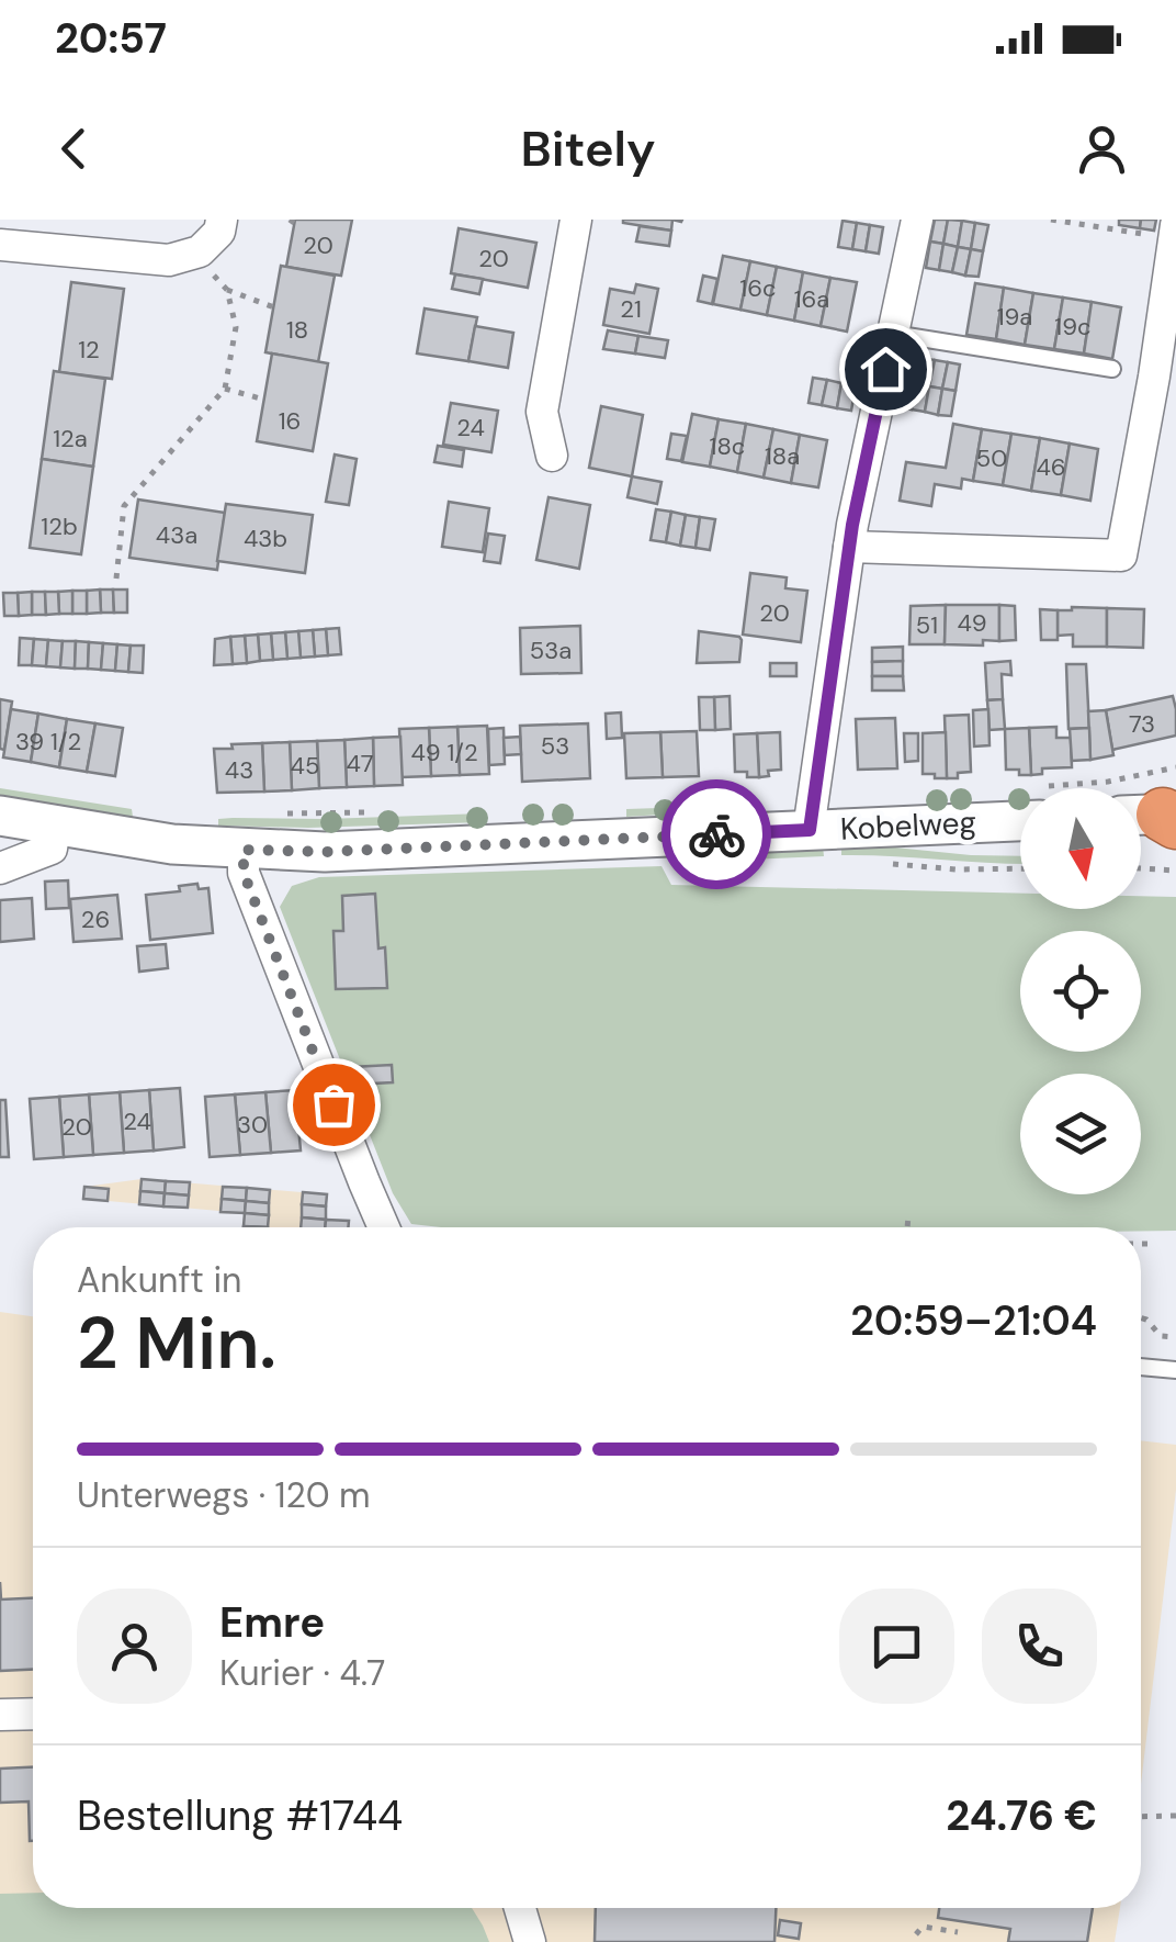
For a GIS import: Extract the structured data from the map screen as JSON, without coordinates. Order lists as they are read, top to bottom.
{
  "streets": {
    "street": ["Kobelweg"]
  },
  "house_numbers": [
    "20",
    "20",
    "16c",
    "16a",
    "21",
    "19a",
    "19c",
    "18",
    "12",
    "16",
    "24",
    "12a",
    "18c",
    "18a",
    "50",
    "46",
    "12b",
    "43a",
    "43b",
    "20",
    "49",
    "51",
    "53a",
    "73",
    "39 1/2",
    "53",
    "49 1/2",
    "47",
    "45",
    "43",
    "26",
    "24",
    "30",
    "20"
  ],
  "north": "bottom",
  "page": {
    "status": "20:57",
    "header": "Bitely",
    "heading": ["2 Min.", "Ankunft in", "20:59–21:04"],
    "panel": [
      "Emre",
      "Kurier · 4.7",
      "Bestellung #1744",
      "24.76 €"
    ],
    "bar": "Unterwegs · 120 m"
  }
}
